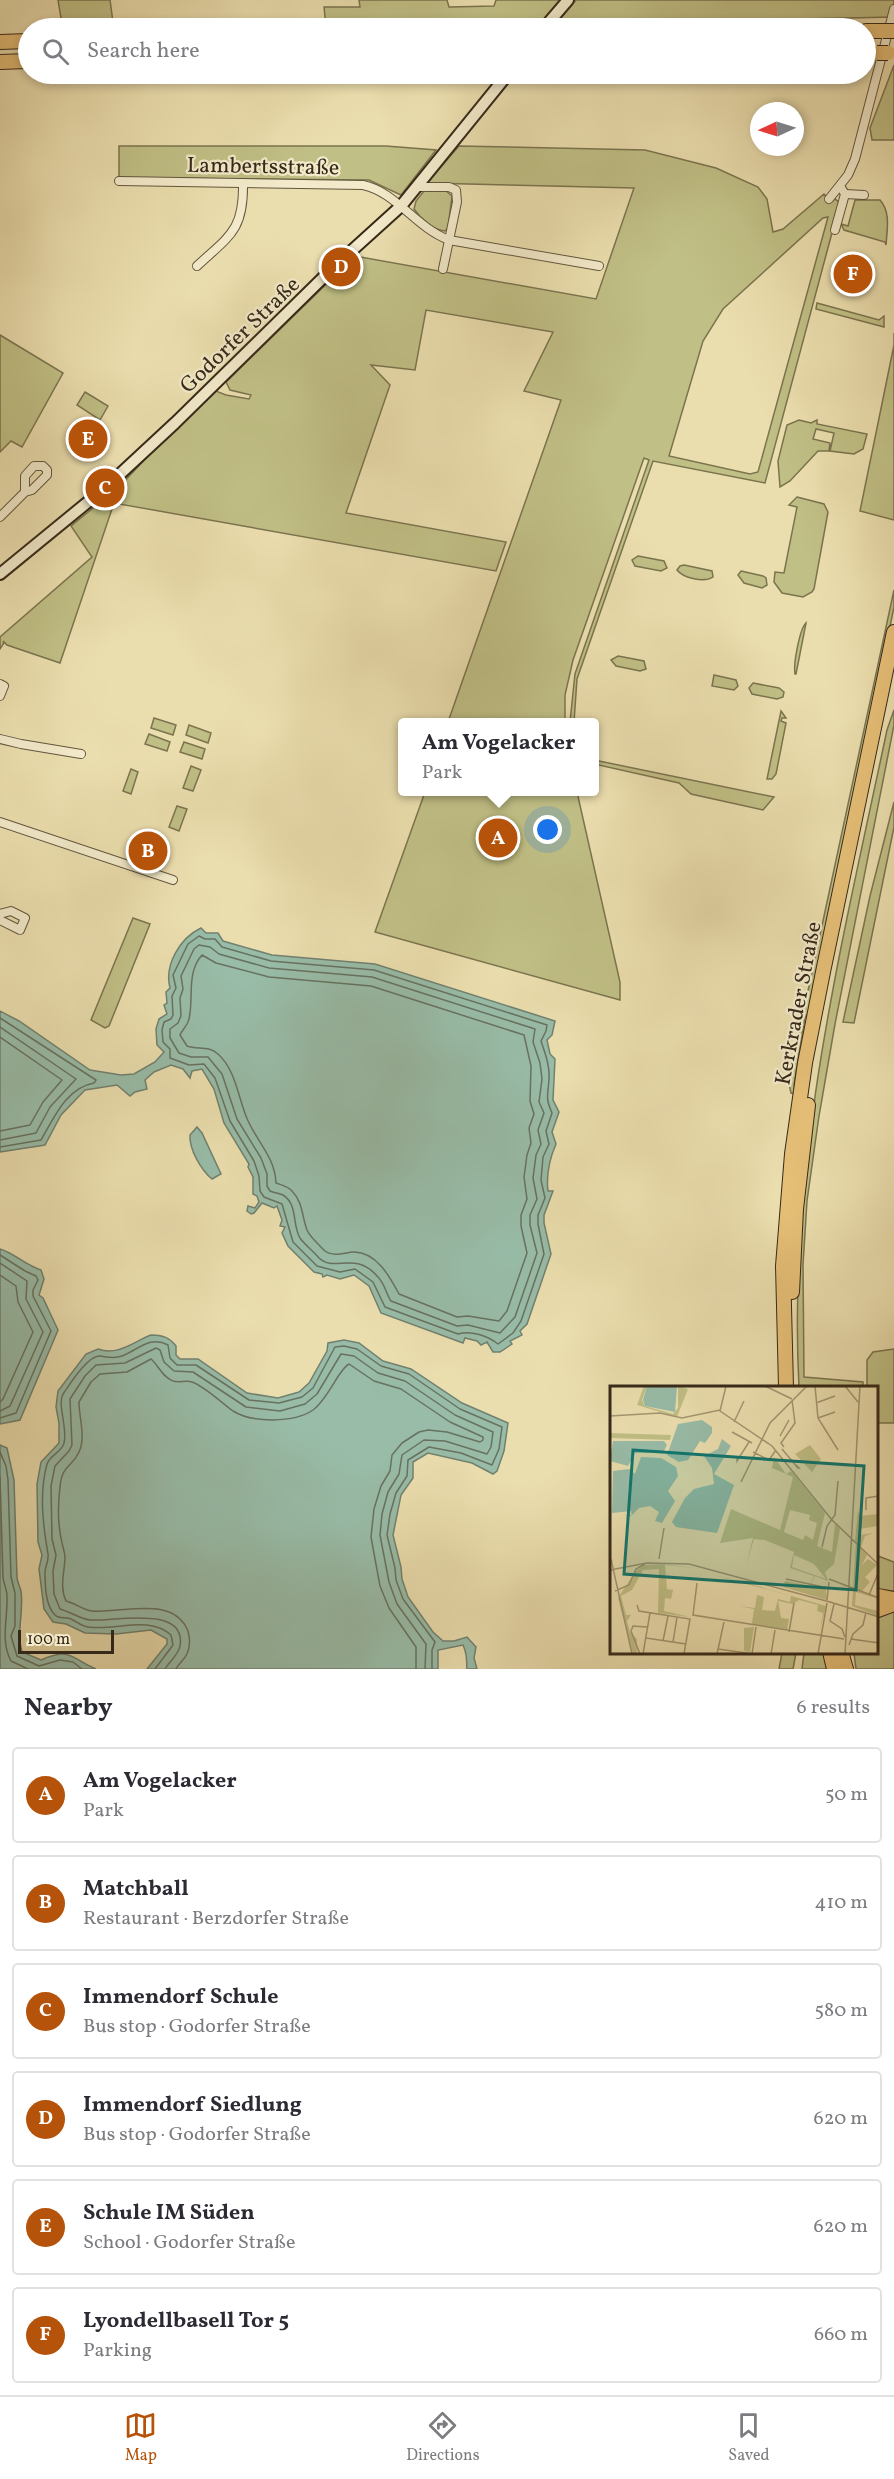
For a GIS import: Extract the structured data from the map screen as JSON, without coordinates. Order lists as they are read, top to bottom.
{
  "streets": {
    "highway": ["Kerkrader Straße"],
    "street": ["Lambertsstraße", "Godorfer Straße"]
  },
  "crossings": [
    ["Lambertsstraße", "Godorfer Straße"]
  ],
  "scale_bar": "100 m",
  "north": "left",
  "page": {
    "search": "Search here",
    "pins": [
      "D",
      "F",
      "E",
      "C",
      "A",
      "B"
    ],
    "popup": ["Am Vogelacker", "Park"],
    "scale": "100 m",
    "heading": ["Nearby", "6 results"],
    "list": [
      {
        "mark": "A",
        "name": "Am Vogelacker",
        "note": "Park",
        "value": "50 m"
      },
      {
        "mark": "B",
        "name": "Matchball",
        "note": "Restaurant · Berzdorfer Straße",
        "value": "410 m"
      },
      {
        "mark": "C",
        "name": "Immendorf Schule",
        "note": "Bus stop · Godorfer Straße",
        "value": "580 m"
      },
      {
        "mark": "D",
        "name": "Immendorf Siedlung",
        "note": "Bus stop · Godorfer Straße",
        "value": "620 m"
      },
      {
        "mark": "E",
        "name": "Schule IM Süden",
        "note": "School · Godorfer Straße",
        "value": "620 m"
      },
      {
        "mark": "F",
        "name": "Lyondellbasell Tor 5",
        "note": "Parking",
        "value": "660 m"
      }
    ],
    "nav": ["Map", "Directions", "Saved"]
  }
}
